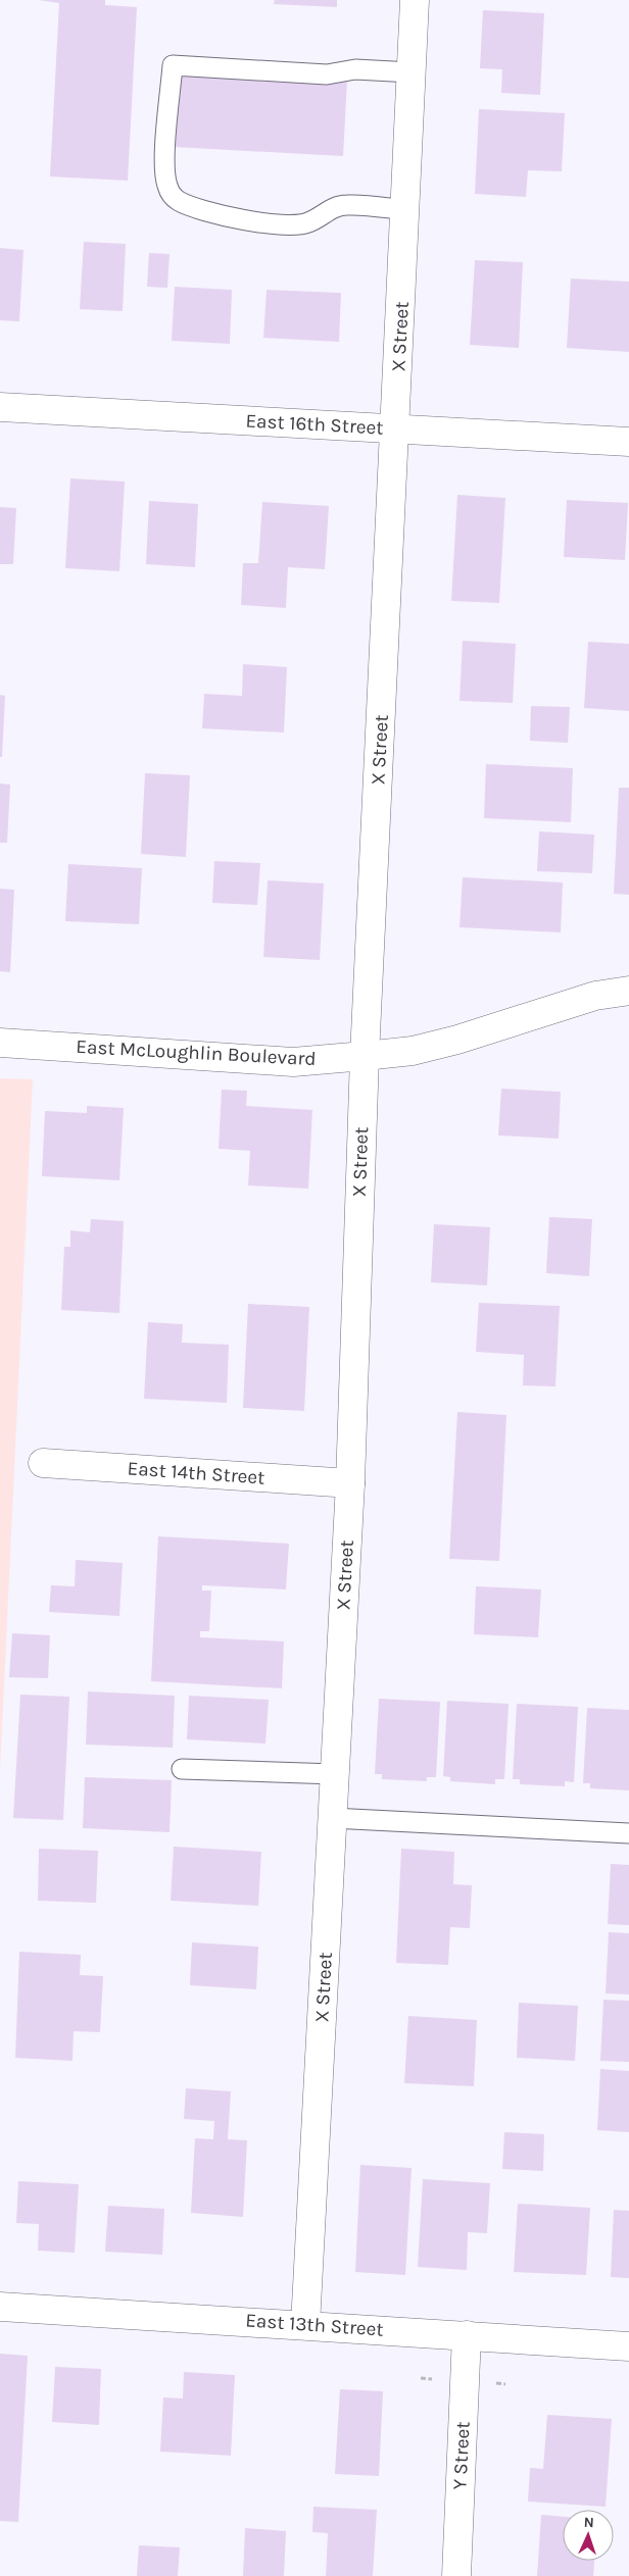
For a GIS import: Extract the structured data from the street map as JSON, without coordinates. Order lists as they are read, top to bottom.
{
  "streets": {
    "street": [
      "X Street",
      "East 16th Street",
      "East McLoughlin Boulevard",
      "East 14th Street",
      "East 13th Street",
      "Y Street"
    ]
  },
  "crossings": [
    ["X Street", "East 16th Street"],
    ["X Street", "East McLoughlin Boulevard"],
    ["X Street", "East 14th Street"],
    ["X Street", "East 13th Street"],
    ["East 13th Street", "Y Street"]
  ],
  "north": "top"
}
